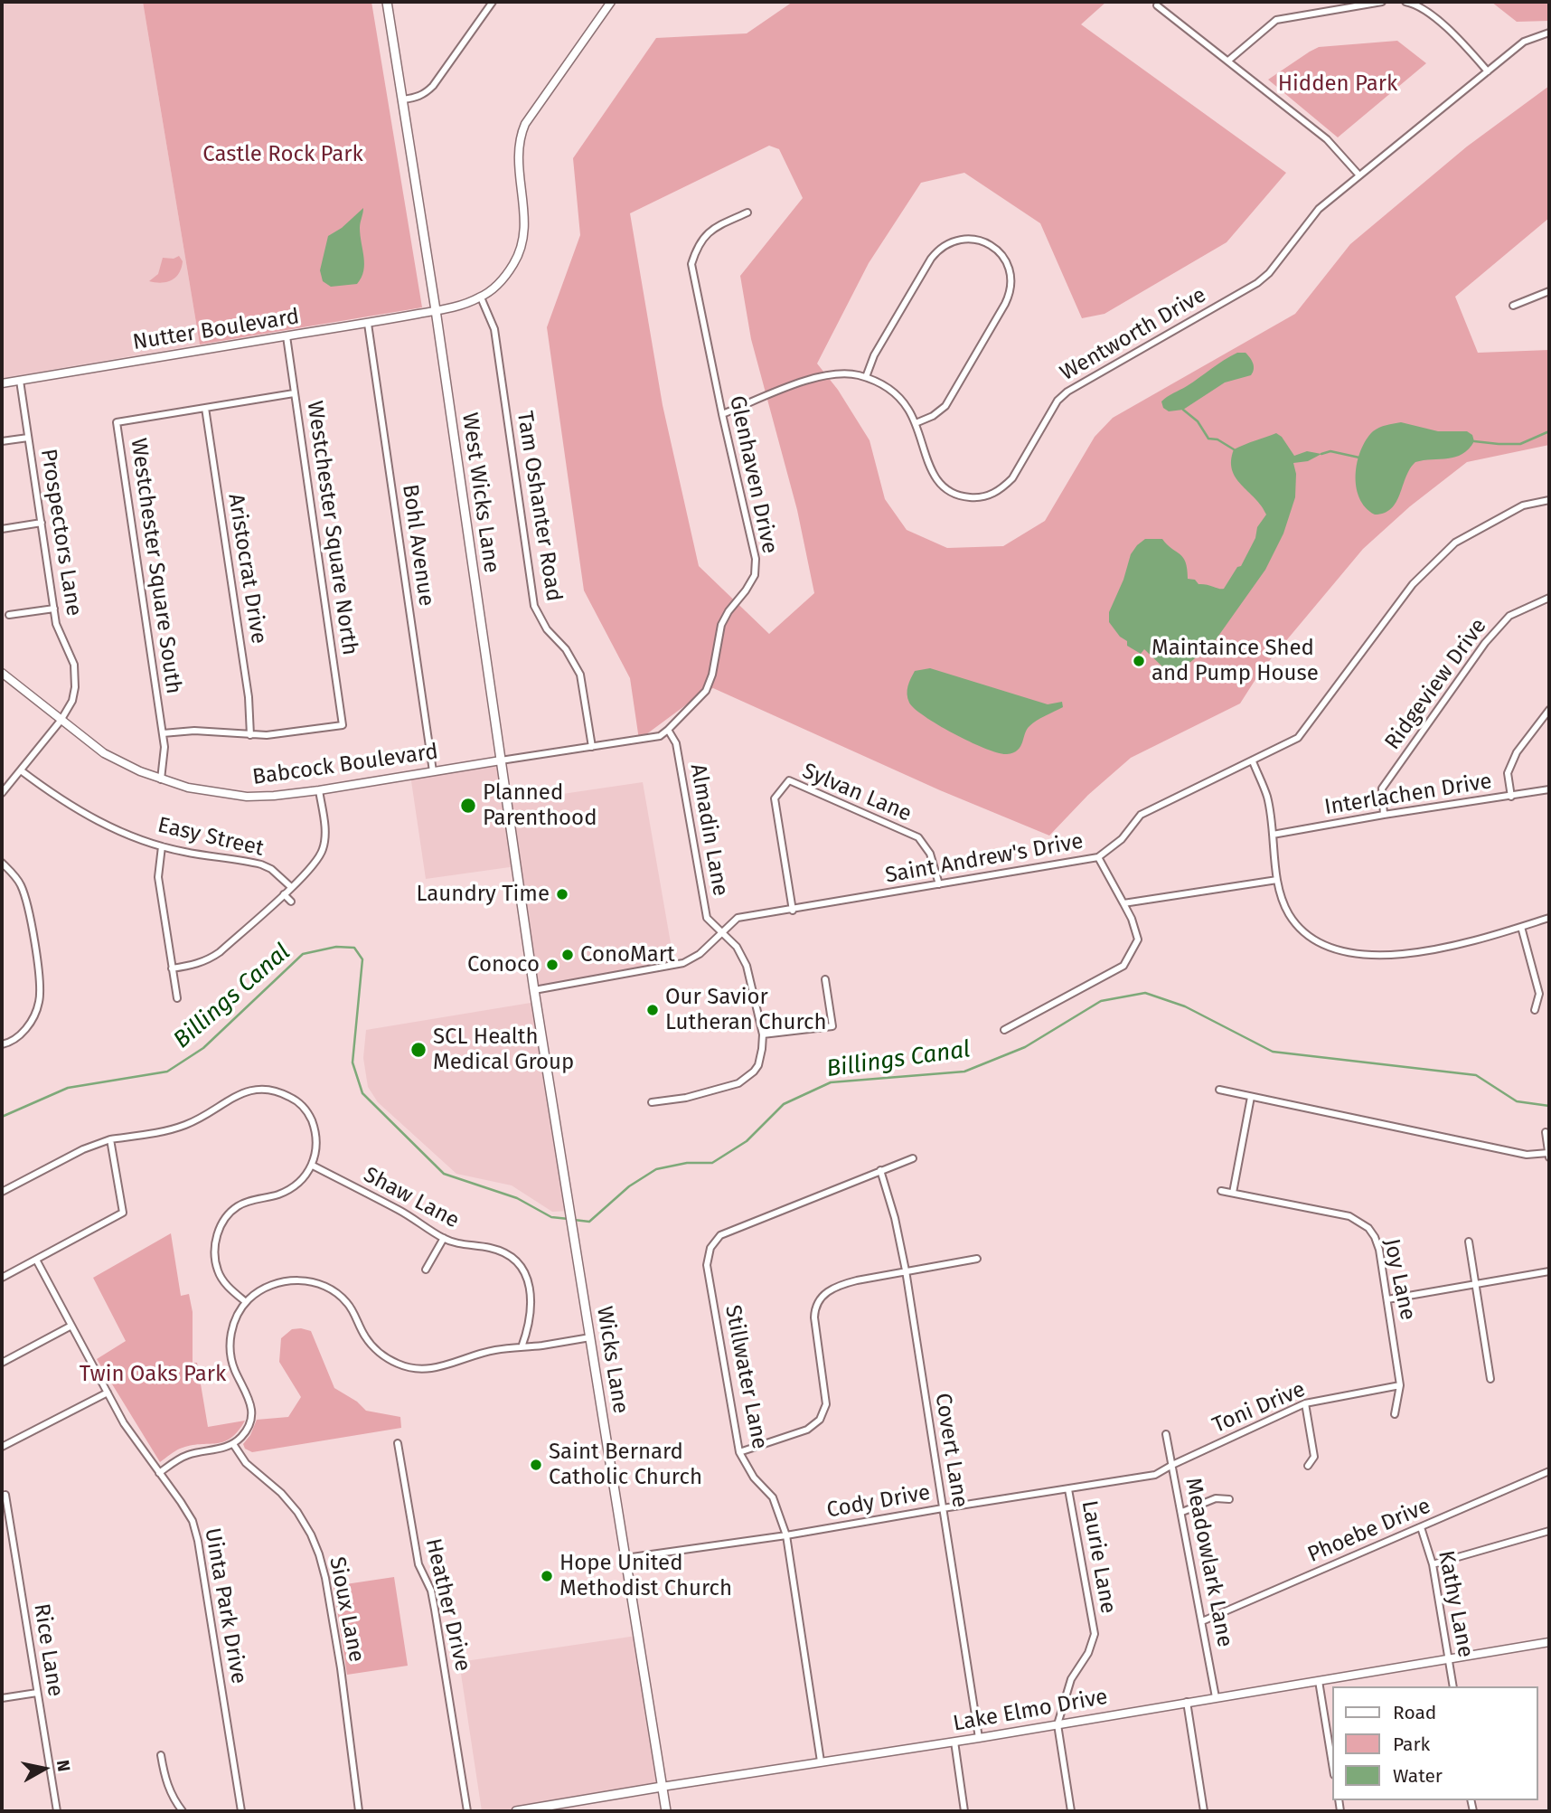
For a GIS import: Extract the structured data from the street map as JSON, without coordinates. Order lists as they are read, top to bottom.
{
  "streets": {
    "main road": ["West Wicks Lane", "Wicks Lane", "Lake Elmo Drive"],
    "street": [
      "Nutter Boulevard",
      "Wentworth Drive",
      "Glenhaven Drive",
      "Tam Oshanter Road",
      "Westchester Square North",
      "Prospectors Lane",
      "Bohl Avenue",
      "Westchester Square South",
      "Aristocrat Drive",
      "Ridgeview Drive",
      "Babcock Boulevard",
      "Sylvan Lane",
      "Interlachen Drive",
      "Almadin Lane",
      "Easy Street",
      "Saint Andrew's Drive",
      "Shaw Lane",
      "Joy Lane",
      "Stillwater Lane",
      "Toni Drive",
      "Covert Lane",
      "Cody Drive",
      "Phoebe Drive",
      "Laurie Lane",
      "Meadowlark Lane",
      "Kathy Lane",
      "Heather Drive",
      "Uinta Park Drive",
      "Sioux Lane",
      "Rice Lane"
    ]
  },
  "crossings": [
    ["Nutter Boulevard", "West Wicks Lane"],
    ["Nutter Boulevard", "Tam Oshanter Road"],
    ["Nutter Boulevard", "Westchester Square North"],
    ["Nutter Boulevard", "Prospectors Lane"],
    ["Nutter Boulevard", "Bohl Avenue"],
    ["Wentworth Drive", "Glenhaven Drive"],
    ["Glenhaven Drive", "West Wicks Lane"],
    ["Glenhaven Drive", "Tam Oshanter Road"],
    ["Glenhaven Drive", "Babcock Boulevard"],
    ["Glenhaven Drive", "Almadin Lane"],
    ["West Wicks Lane", "Babcock Boulevard"],
    ["West Wicks Lane", "Saint Andrew's Drive"],
    ["West Wicks Lane", "Wicks Lane"],
    ["Westchester Square North", "Westchester Square South"],
    ["Westchester Square North", "Aristocrat Drive"],
    ["Prospectors Lane", "Babcock Boulevard"],
    ["Prospectors Lane", "Easy Street"],
    ["Bohl Avenue", "Babcock Boulevard"],
    ["Westchester Square South", "Aristocrat Drive"],
    ["Westchester Square South", "Babcock Boulevard"],
    ["Ridgeview Drive", "Interlachen Drive"],
    ["Sylvan Lane", "Saint Andrew's Drive"],
    ["Almadin Lane", "Saint Andrew's Drive"],
    ["Saint Andrew's Drive", "Wicks Lane"],
    ["Joy Lane", "Toni Drive"],
    ["Wicks Lane", "Cody Drive"],
    ["Wicks Lane", "Lake Elmo Drive"],
    ["Stillwater Lane", "Covert Lane"],
    ["Stillwater Lane", "Cody Drive"],
    ["Stillwater Lane", "Lake Elmo Drive"],
    ["Toni Drive", "Cody Drive"],
    ["Toni Drive", "Meadowlark Lane"],
    ["Covert Lane", "Cody Drive"],
    ["Covert Lane", "Lake Elmo Drive"],
    ["Cody Drive", "Laurie Lane"],
    ["Cody Drive", "Meadowlark Lane"],
    ["Phoebe Drive", "Meadowlark Lane"],
    ["Phoebe Drive", "Kathy Lane"],
    ["Laurie Lane", "Lake Elmo Drive"],
    ["Meadowlark Lane", "Lake Elmo Drive"],
    ["Kathy Lane", "Lake Elmo Drive"]
  ],
  "water": ["Billings Canal"],
  "parks": ["Hidden Park", "Castle Rock Park", "Twin Oaks Park"],
  "places": [
    "Maintaince Shed and Pump House",
    "Planned Parenthood",
    "Laundry Time",
    "ConoMart",
    "Conoco",
    "Our Savior Lutheran Church",
    "SCL Health Medical Group",
    "Saint Bernard Catholic Church",
    "Hope United Methodist Church"
  ],
  "legend": ["Road", "Park", "Water"],
  "north": "right"
}
